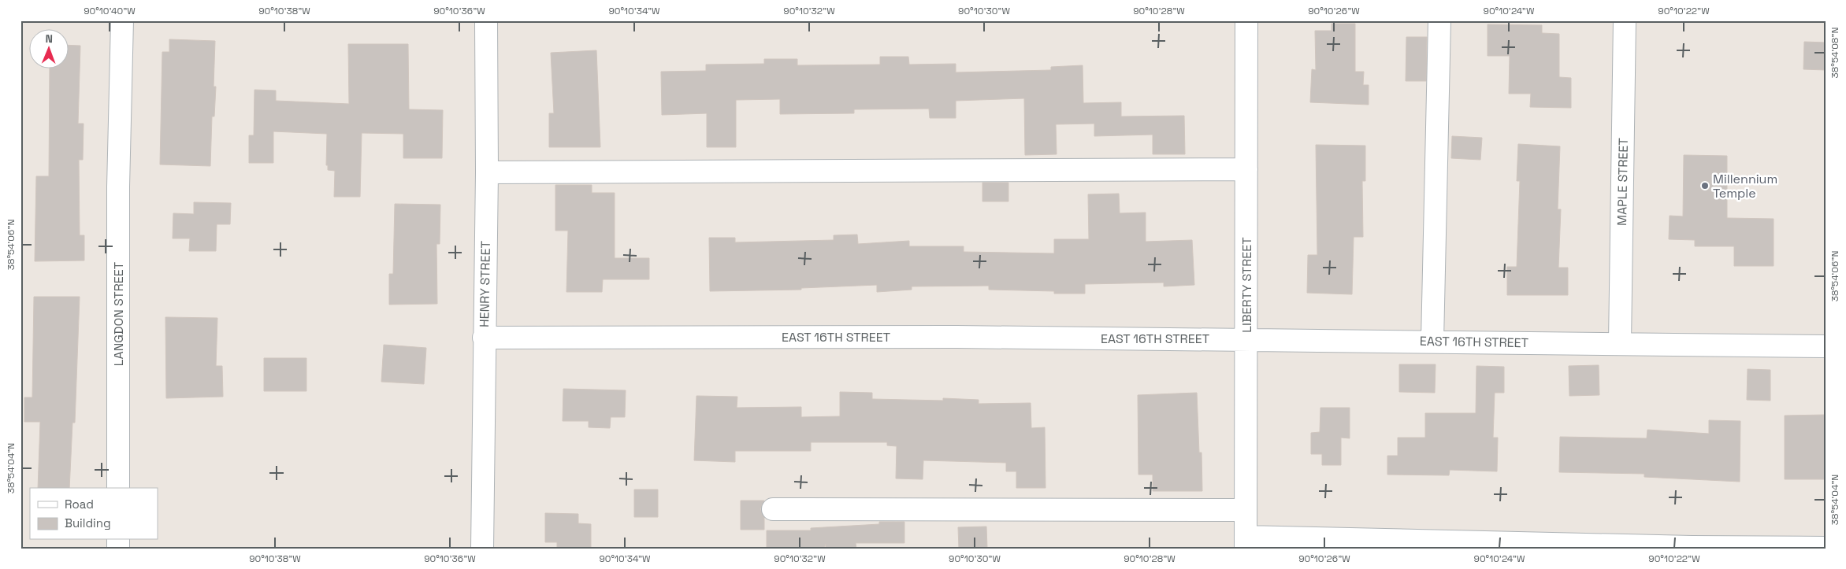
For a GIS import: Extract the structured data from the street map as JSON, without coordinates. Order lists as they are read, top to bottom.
{
  "streets": {
    "street": [
      "MAPLE STREET",
      "HENRY STREET",
      "LIBERTY STREET",
      "LANGDON STREET",
      "EAST 16TH STREET"
    ]
  },
  "crossings": [
    ["MAPLE STREET", "EAST 16TH STREET"],
    ["HENRY STREET", "EAST 16TH STREET"],
    ["LIBERTY STREET", "EAST 16TH STREET"]
  ],
  "places": ["Millennium Temple"],
  "legend": ["Road", "Building"],
  "north": "top",
  "coordinates": [
    "90°10'40\"W",
    "90°10'38\"W",
    "90°10'36\"W",
    "90°10'34\"W",
    "90°10'32\"W",
    "90°10'30\"W",
    "90°10'28\"W",
    "90°10'26\"W",
    "90°10'24\"W",
    "90°10'22\"W",
    "38°54'08\"N",
    "38°54'06\"N",
    "38°54'04\"N"
  ]
}
